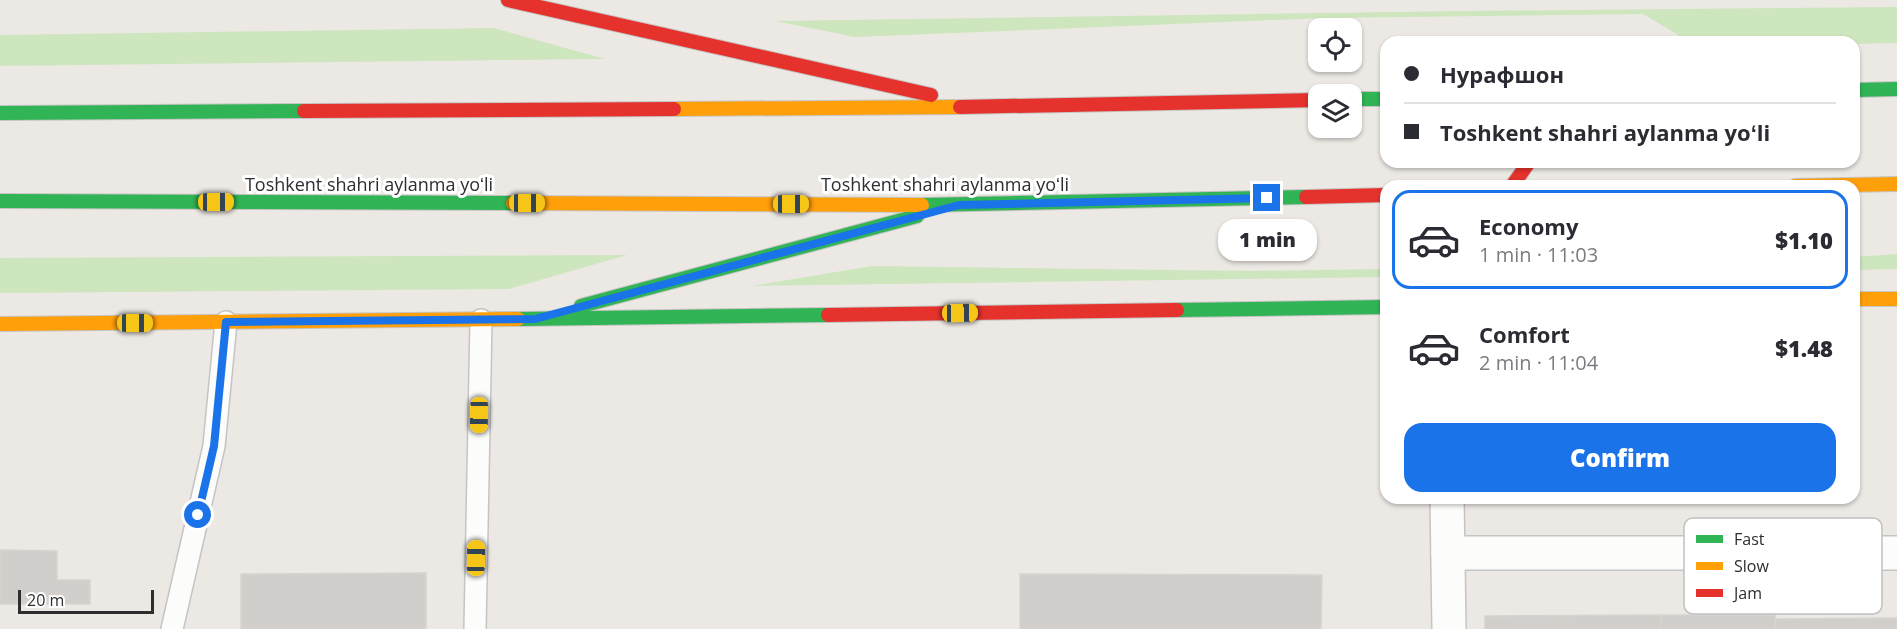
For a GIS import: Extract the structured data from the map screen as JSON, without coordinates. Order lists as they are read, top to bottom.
{
  "streets": {
    "highway": ["Toshkent shahri aylanma yoʻli"]
  },
  "legend": ["Fast", "Slow", "Jam"],
  "scale_bar": "20 m",
  "page": {
    "banner": ["Нурафшон", "Toshkent shahri aylanma yoʻli"],
    "list": [
      {
        "name": "Economy",
        "note": "1 min · 11:03",
        "value": "$1.10"
      },
      {
        "name": "Comfort",
        "note": "2 min · 11:04",
        "value": "$1.48"
      }
    ],
    "bubble": "1 min",
    "buttons": "Confirm",
    "scale": "20 m"
  }
}
